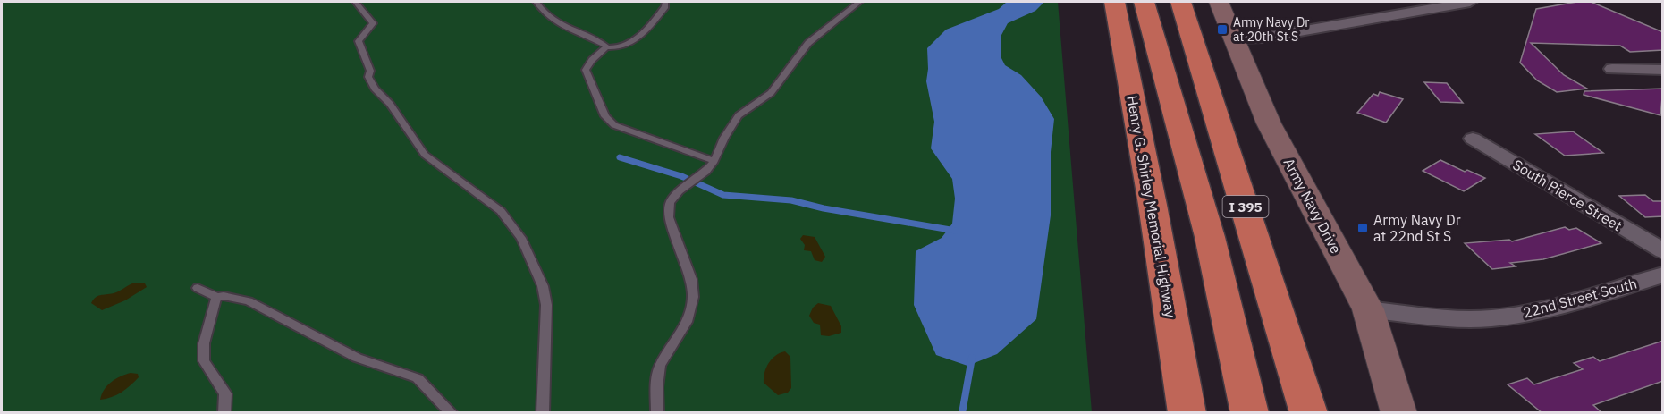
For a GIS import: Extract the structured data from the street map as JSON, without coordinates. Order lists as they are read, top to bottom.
{
  "streets": {
    "highway": ["Henry G. Shirley Memorial Highway", "I 395"],
    "street": ["South Pierce Street", "Army Navy Drive", "22nd Street South"]
  },
  "crossings": [
    ["Army Navy Drive", "22nd Street South"]
  ],
  "places": {
    "transit": ["Army Navy Dr at 20th St S", "Army Navy Dr at 22nd St S"]
  }
}
